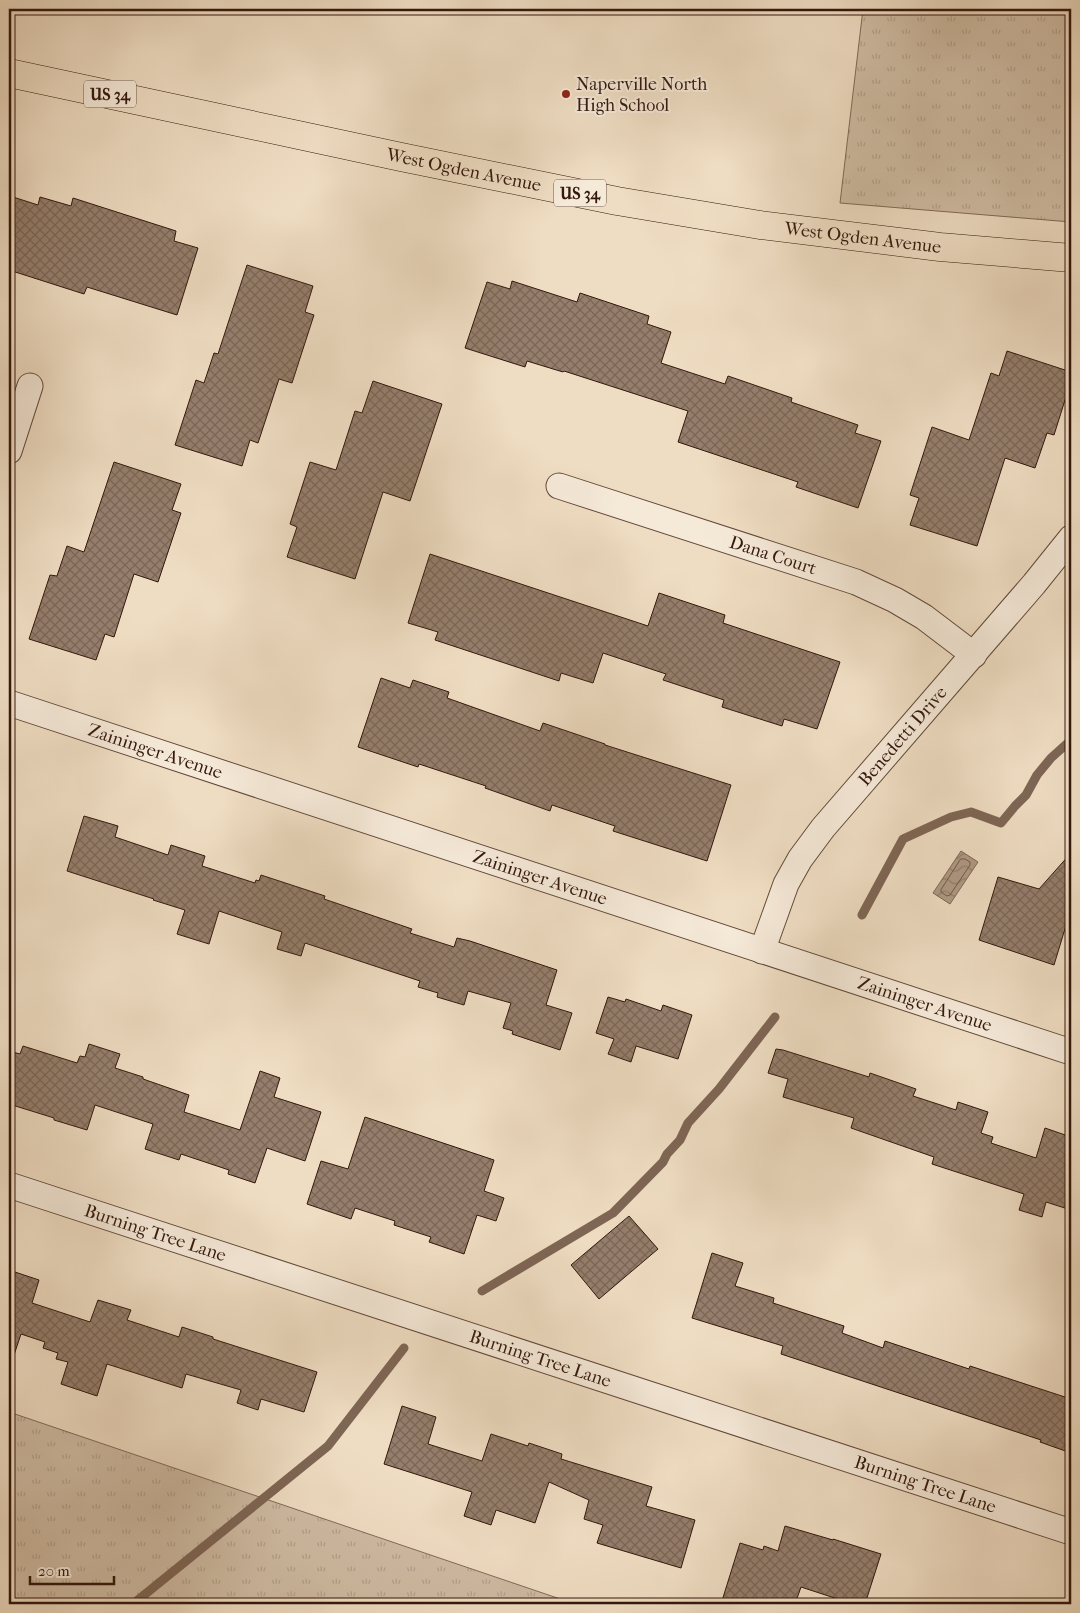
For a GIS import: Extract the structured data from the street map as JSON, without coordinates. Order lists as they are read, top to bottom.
{
  "streets": {
    "main road": ["US 34", "West Ogden Avenue"],
    "street": [
      "Dana Court",
      "Benedetti Drive",
      "Zaininger Avenue",
      "Burning Tree Lane"
    ]
  },
  "crossings": [
    ["Dana Court", "Benedetti Drive"],
    ["Benedetti Drive", "Zaininger Avenue"]
  ],
  "places": ["Naperville North High School"],
  "scale_bar": "20 m"
}
